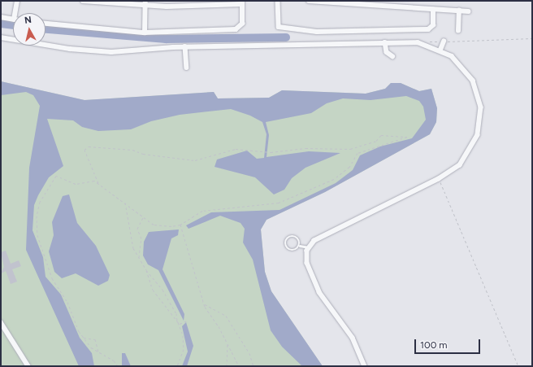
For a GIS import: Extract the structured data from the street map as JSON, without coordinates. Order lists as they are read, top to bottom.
{
  "scale_bar": "100 m",
  "north": "top"
}
